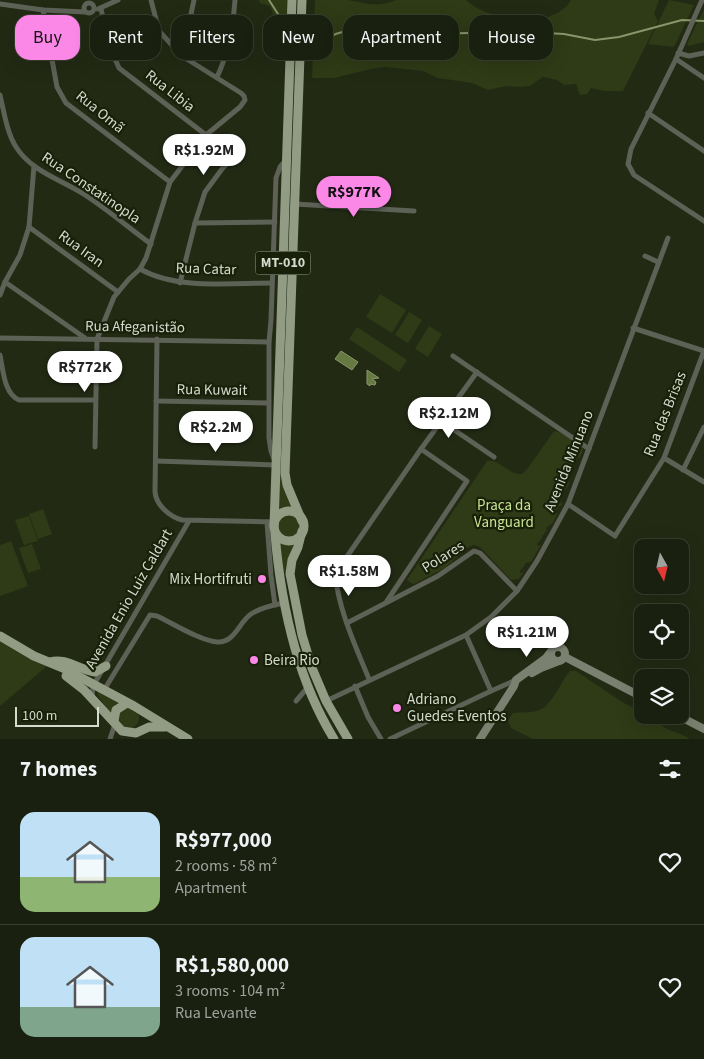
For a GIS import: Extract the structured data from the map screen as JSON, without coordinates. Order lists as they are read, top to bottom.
{
  "streets": {
    "main road": ["MT-010"],
    "street": [
      "Rua Libia",
      "Rua Omã",
      "Rua Constatinopla",
      "Rua Iran",
      "Rua Catar",
      "Rua Afeganistão",
      "Rua Kuwait",
      "Rua das Brisas",
      "Avenida Minuano",
      "Polares",
      "Avenida Enio Luiz Caldart"
    ]
  },
  "crossings": [
    ["MT-010", "Avenida Minuano"],
    ["MT-010", "Avenida Enio Luiz Caldart"],
    ["Rua das Brisas", "Avenida Minuano"],
    ["Avenida Minuano", "Polares"]
  ],
  "parks": ["Praça da Vanguard"],
  "places": ["Mix Hortifruti", "Beira Rio", "Adriano Guedes Eventos"],
  "scale_bar": "100 m",
  "north": "bottom",
  "page": {
    "chip": [
      "Buy",
      "Rent",
      "Filters",
      "New",
      "Apartment",
      "House"
    ],
    "price": [
      "R$1.92M",
      "R$977K",
      "R$772K",
      "R$2.12M",
      "R$2.2M",
      "R$1.58M",
      "R$1.21M"
    ],
    "scale": "100 m",
    "heading": "7 homes",
    "list": [
      {
        "name": "R$977,000",
        "note": "2 rooms · 58 m² · Apartment"
      },
      {
        "name": "R$1,580,000",
        "note": "3 rooms · 104 m² · Rua Levante"
      }
    ]
  }
}
